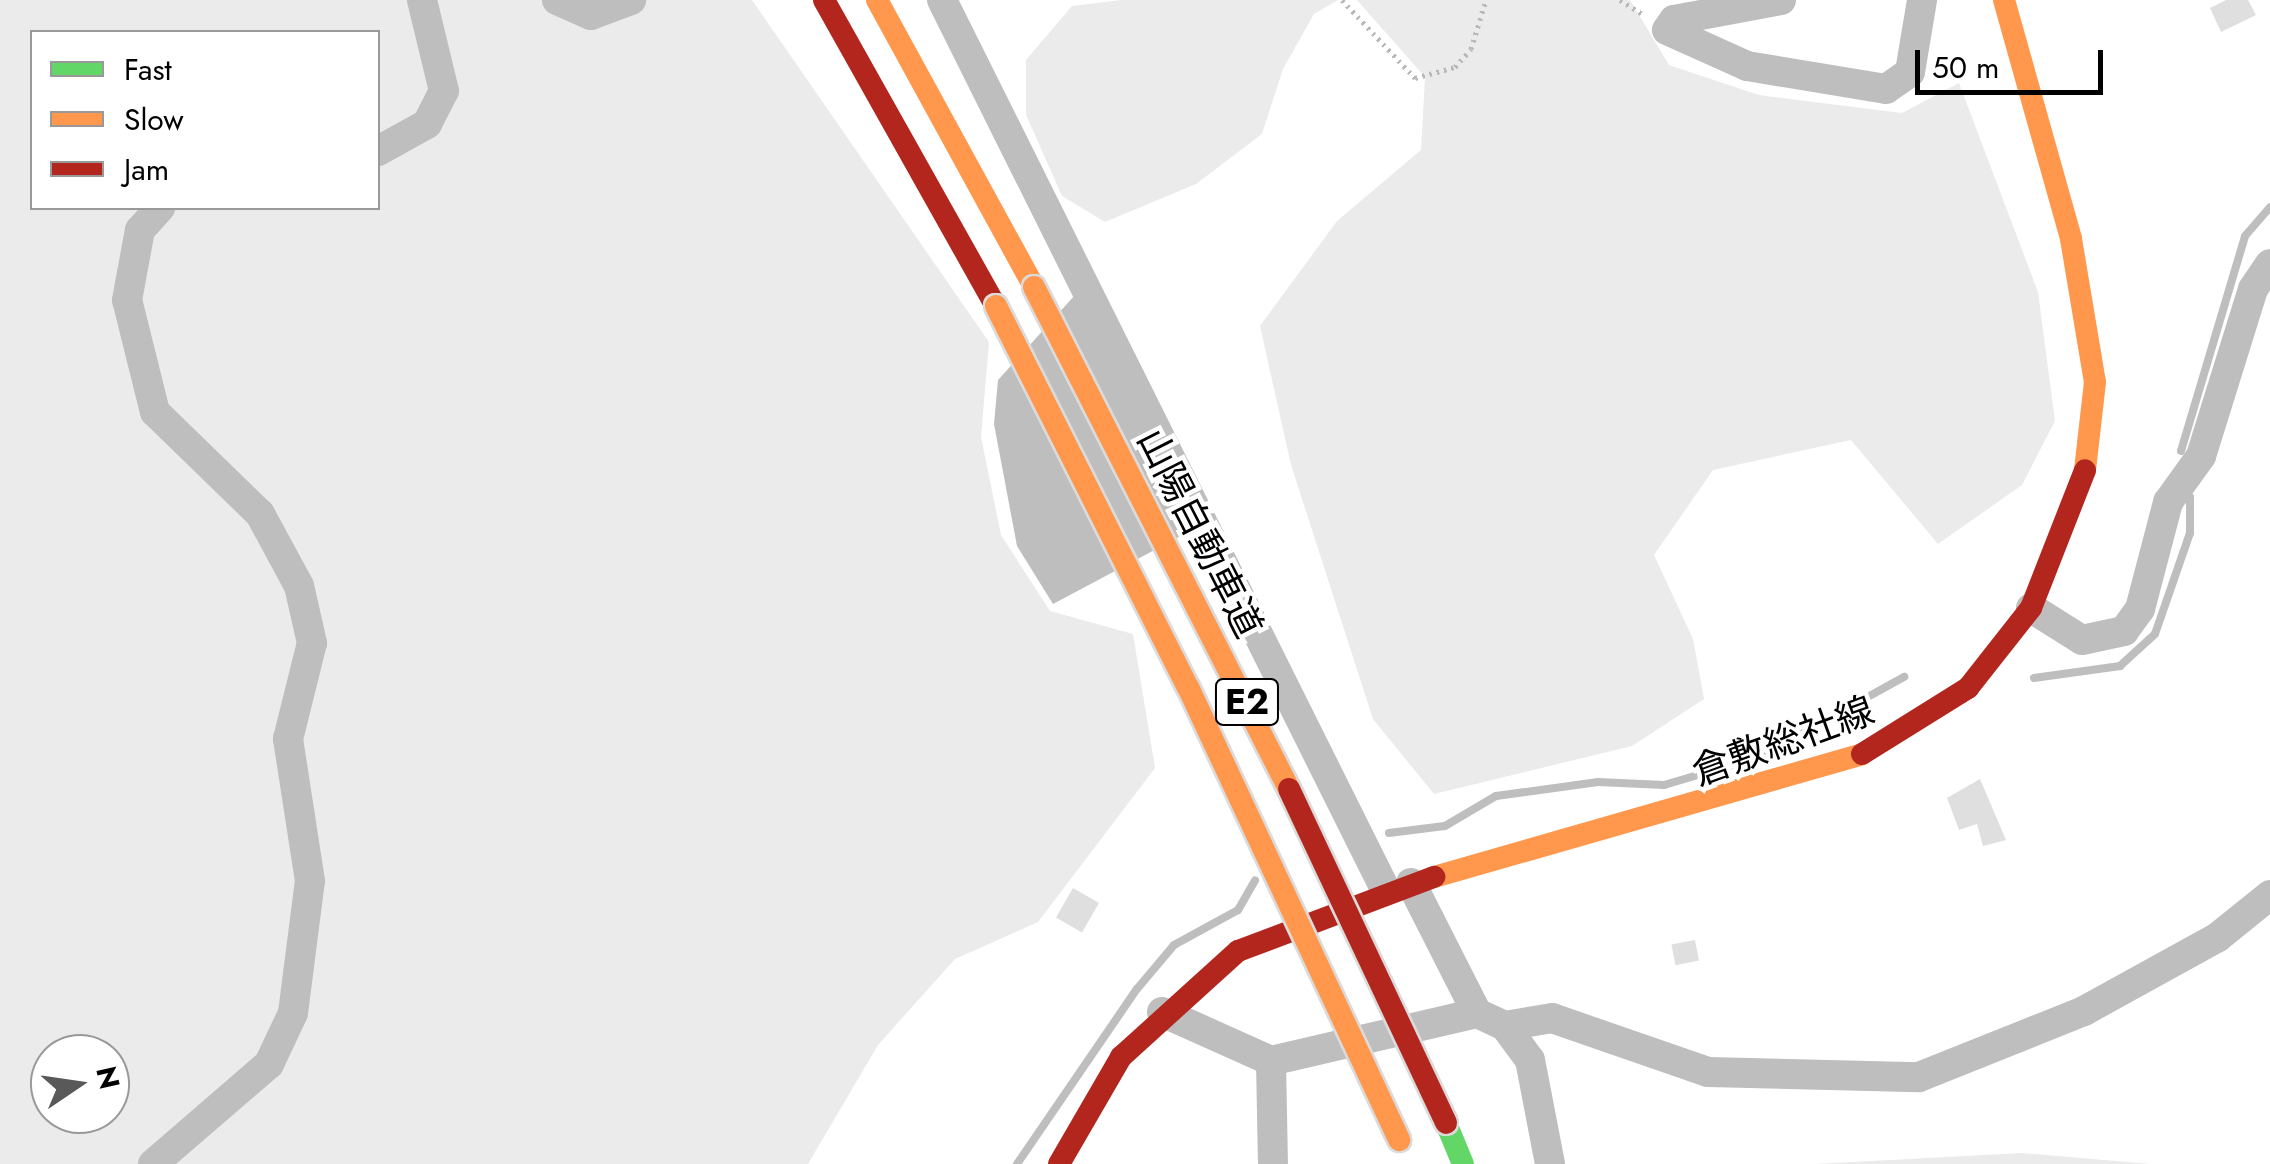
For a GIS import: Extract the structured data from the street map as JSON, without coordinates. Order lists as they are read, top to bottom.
{
  "streets": {
    "main road": ["山陽自動車道", "E2", "倉敷総社線"]
  },
  "legend": ["Fast", "Slow", "Jam"],
  "scale_bar": "50 m",
  "north": "right"
}
